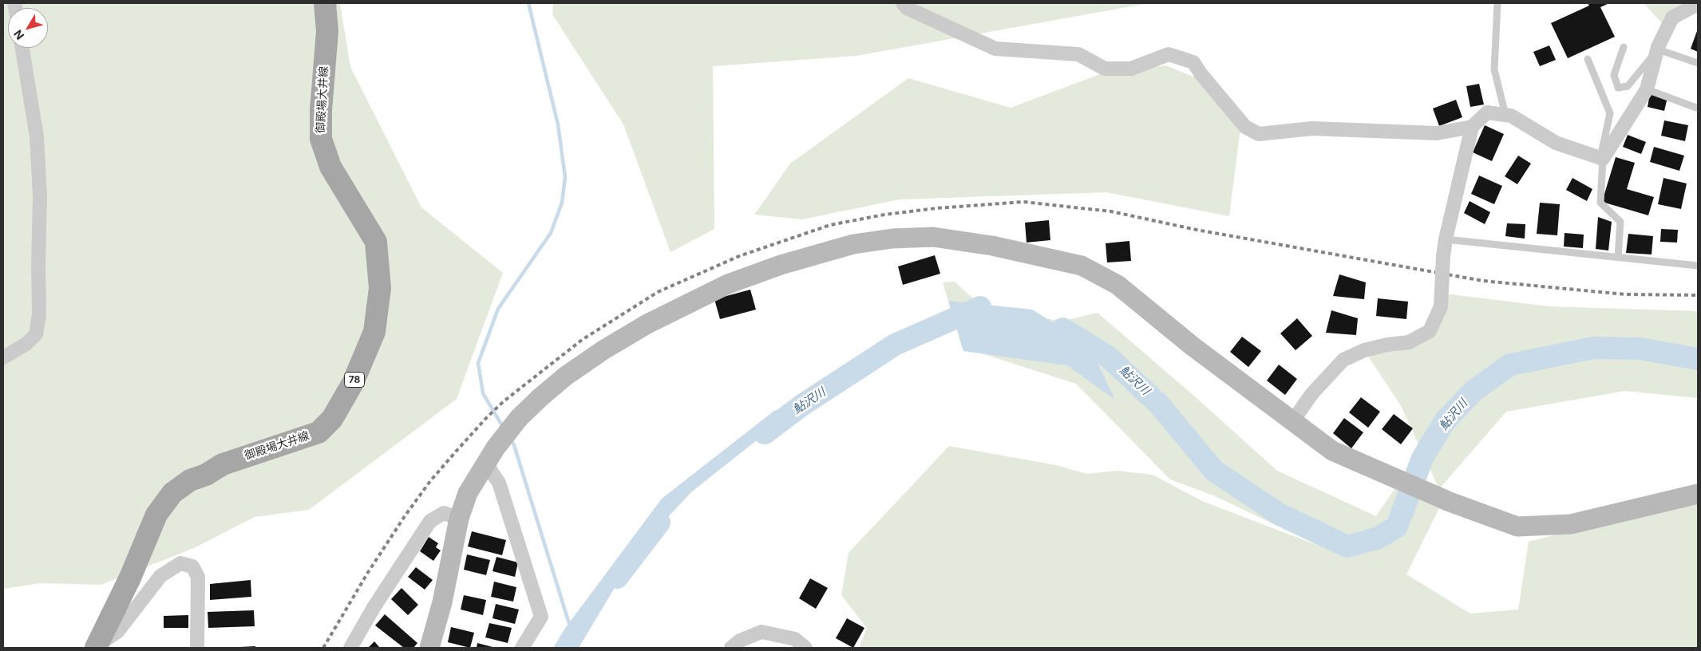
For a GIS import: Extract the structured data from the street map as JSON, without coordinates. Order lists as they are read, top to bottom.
{
  "streets": {
    "main road": ["御殿場大井線", "78"]
  },
  "water": ["鮎沢川"],
  "north": "bottom left"
}
